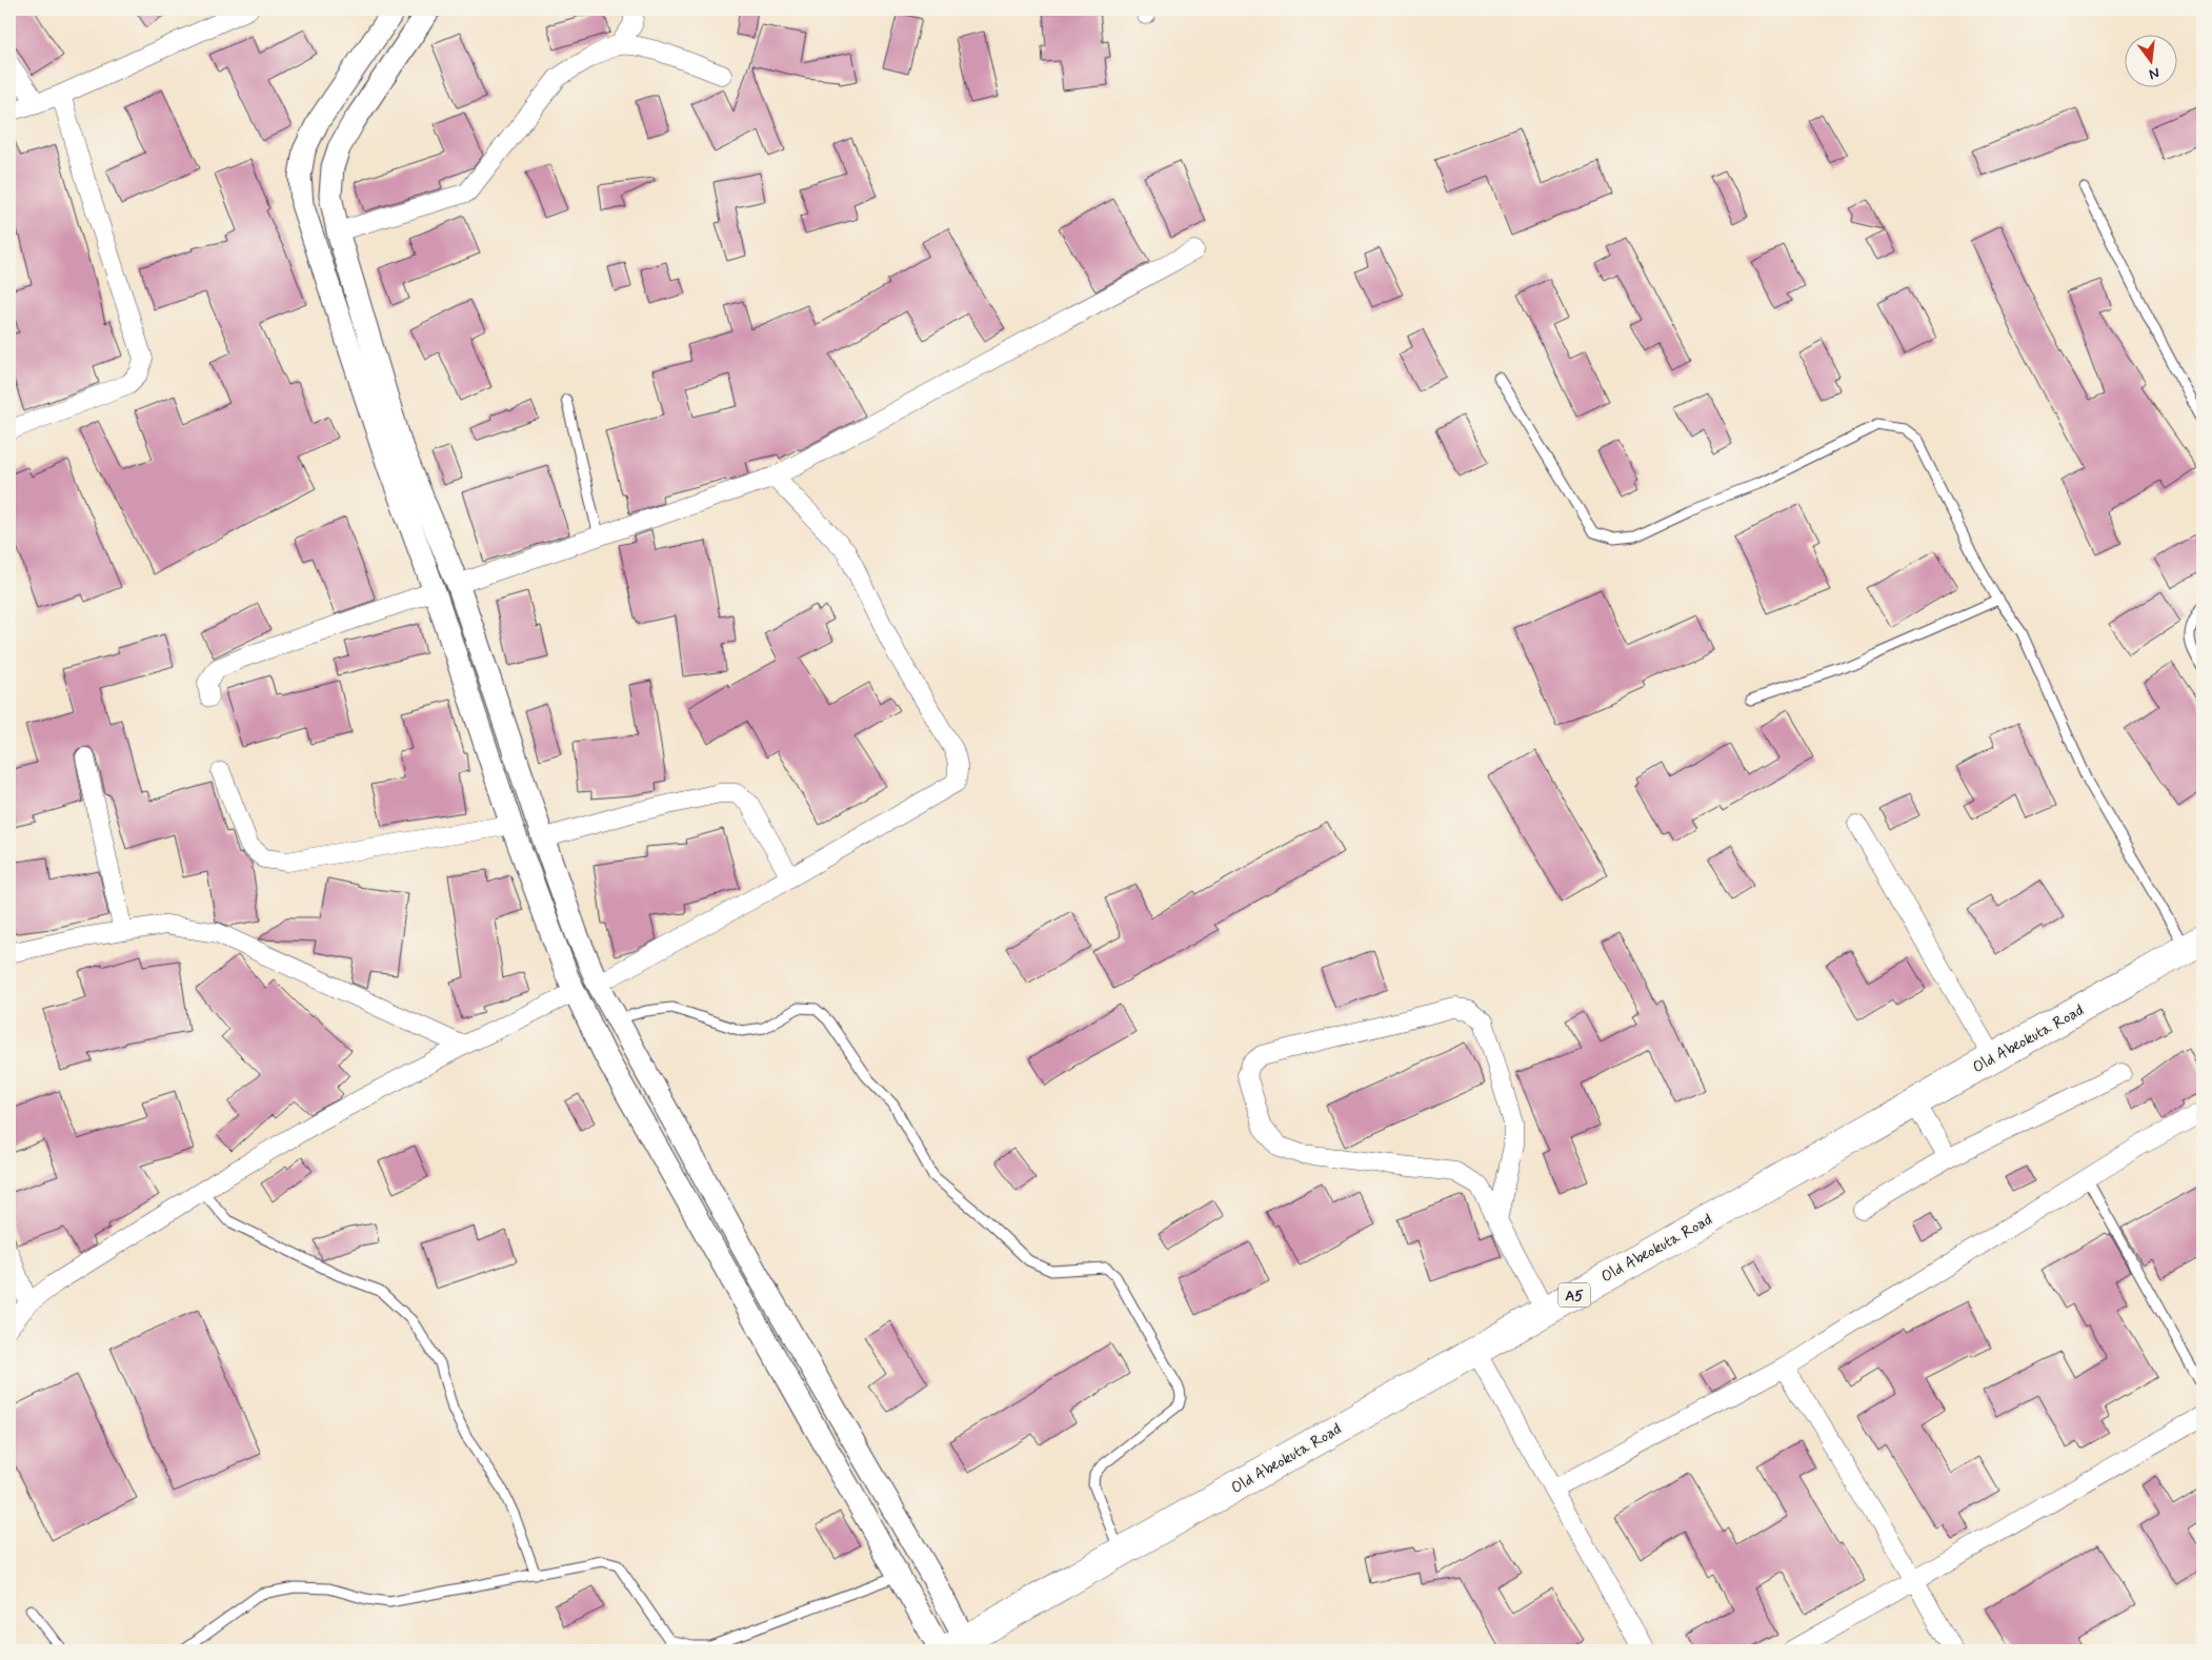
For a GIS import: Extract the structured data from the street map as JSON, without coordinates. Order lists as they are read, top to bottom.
{
  "streets": {
    "highway": ["Old Abeokuta Road", "A5"]
  },
  "north": "bottom"
}
